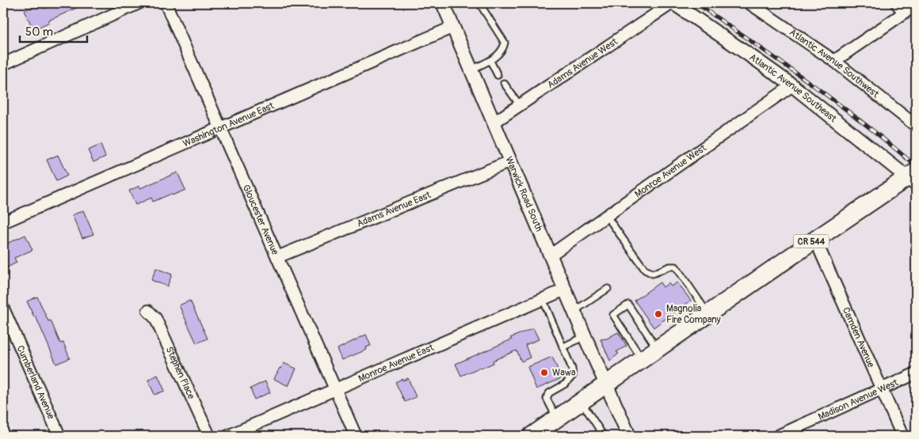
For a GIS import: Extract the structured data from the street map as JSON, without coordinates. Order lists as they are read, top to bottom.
{
  "streets": {
    "main road": ["CR 544"],
    "street": [
      "Adams Avenue West",
      "Atlantic Avenue Southwest",
      "Atlantic Avenue Southeast",
      "Washington Avenue East",
      "Monroe Avenue West",
      "Warwick Road South",
      "Adams Avenue East",
      "Gloucester Avenue",
      "Camden Avenue",
      "Monroe Avenue East",
      "Stephen Place",
      "Cumberland Avenue",
      "Madison Avenue West"
    ]
  },
  "crossings": [
    ["Adams Avenue West", "Atlantic Avenue Southeast"],
    ["Adams Avenue West", "Warwick Road South"],
    ["Atlantic Avenue Southeast", "Monroe Avenue West"],
    ["Atlantic Avenue Southeast", "CR 544"],
    ["Washington Avenue East", "Warwick Road South"],
    ["Washington Avenue East", "Gloucester Avenue"],
    ["Monroe Avenue West", "Warwick Road South"],
    ["Warwick Road South", "Adams Avenue East"],
    ["Warwick Road South", "CR 544"],
    ["Warwick Road South", "Monroe Avenue East"],
    ["Adams Avenue East", "Gloucester Avenue"],
    ["Gloucester Avenue", "Monroe Avenue East"],
    ["CR 544", "Camden Avenue"],
    ["Camden Avenue", "Madison Avenue West"]
  ],
  "places": ["Magnolia Fire Company", "Wawa"],
  "scale_bar": "50 m"
}
